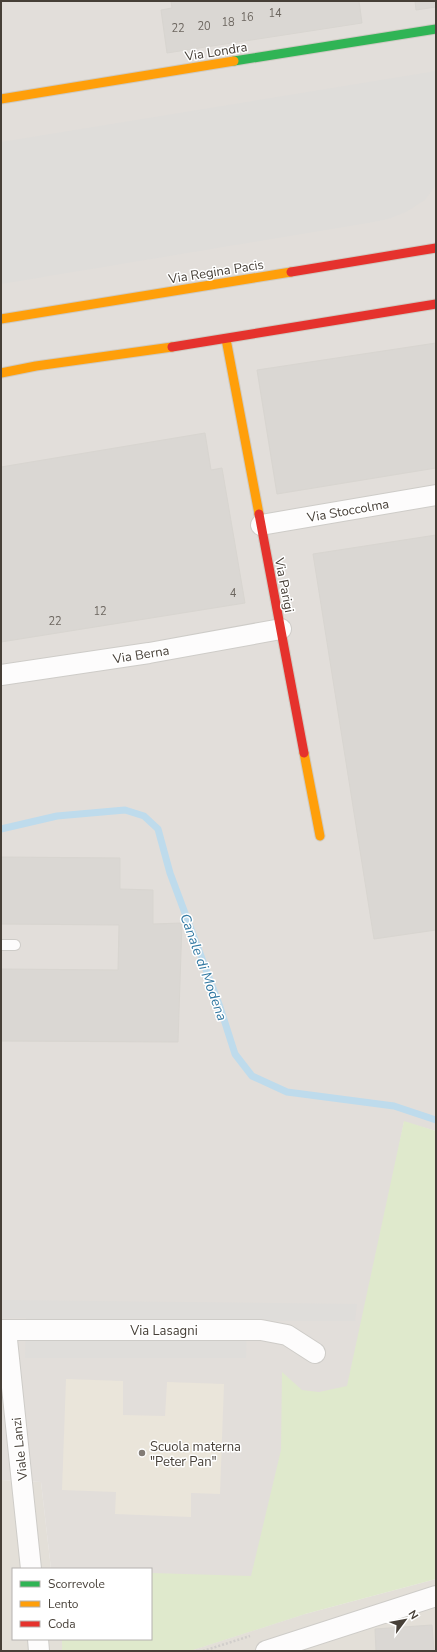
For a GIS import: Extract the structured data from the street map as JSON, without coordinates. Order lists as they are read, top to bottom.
{
  "streets": {
    "street": [
      "Via Londra",
      "Via Regina Pacis",
      "Via Stoccolma",
      "Via Parigi",
      "Via Berna",
      "Via Lasagni",
      "Viale Lanzi"
    ]
  },
  "crossings": [
    ["Via Stoccolma", "Via Parigi"],
    ["Via Parigi", "Via Berna"],
    ["Via Lasagni", "Viale Lanzi"]
  ],
  "water": ["Canale di Modena"],
  "places": ["Scuola materna \"Peter Pan\""],
  "house_numbers": [
    "14",
    "16",
    "18",
    "20",
    "22",
    "4",
    "12",
    "22"
  ],
  "legend": ["Scorrevole", "Lento", "Coda"],
  "north": "top right"
}
